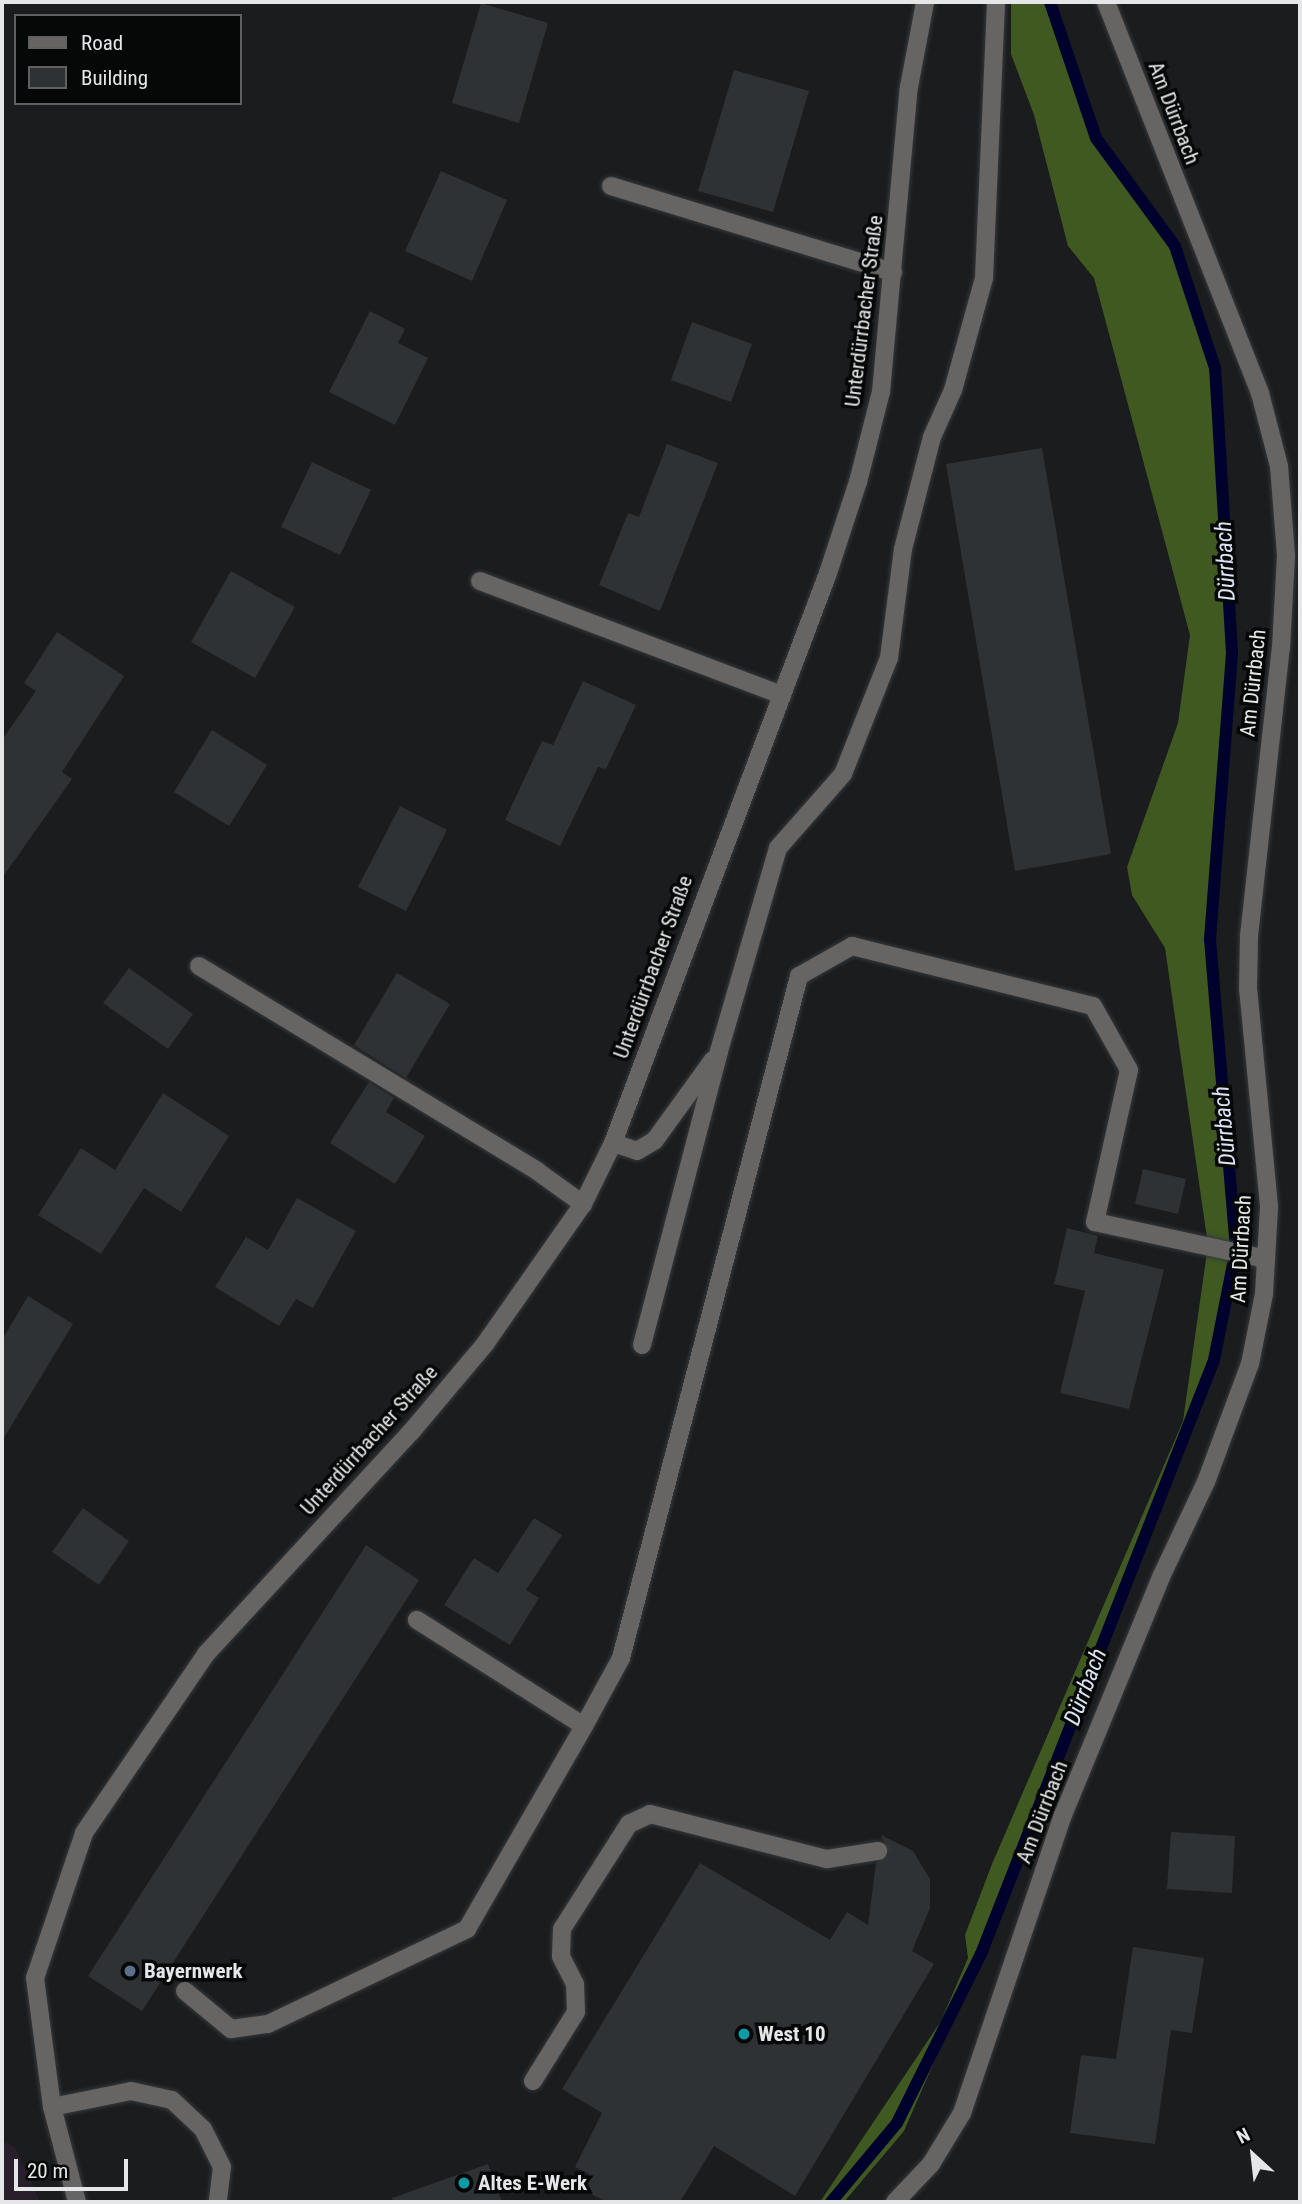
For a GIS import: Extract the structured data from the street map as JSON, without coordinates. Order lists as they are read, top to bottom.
{
  "streets": {
    "street": ["Am Dürrbach", "Unterdürrbacher Straße"]
  },
  "water": ["Dürrbach"],
  "places": ["Bayernwerk", "West 10", "Altes E-Werk"],
  "legend": ["Road", "Building"],
  "scale_bar": "20 m",
  "north": "top left"
}
